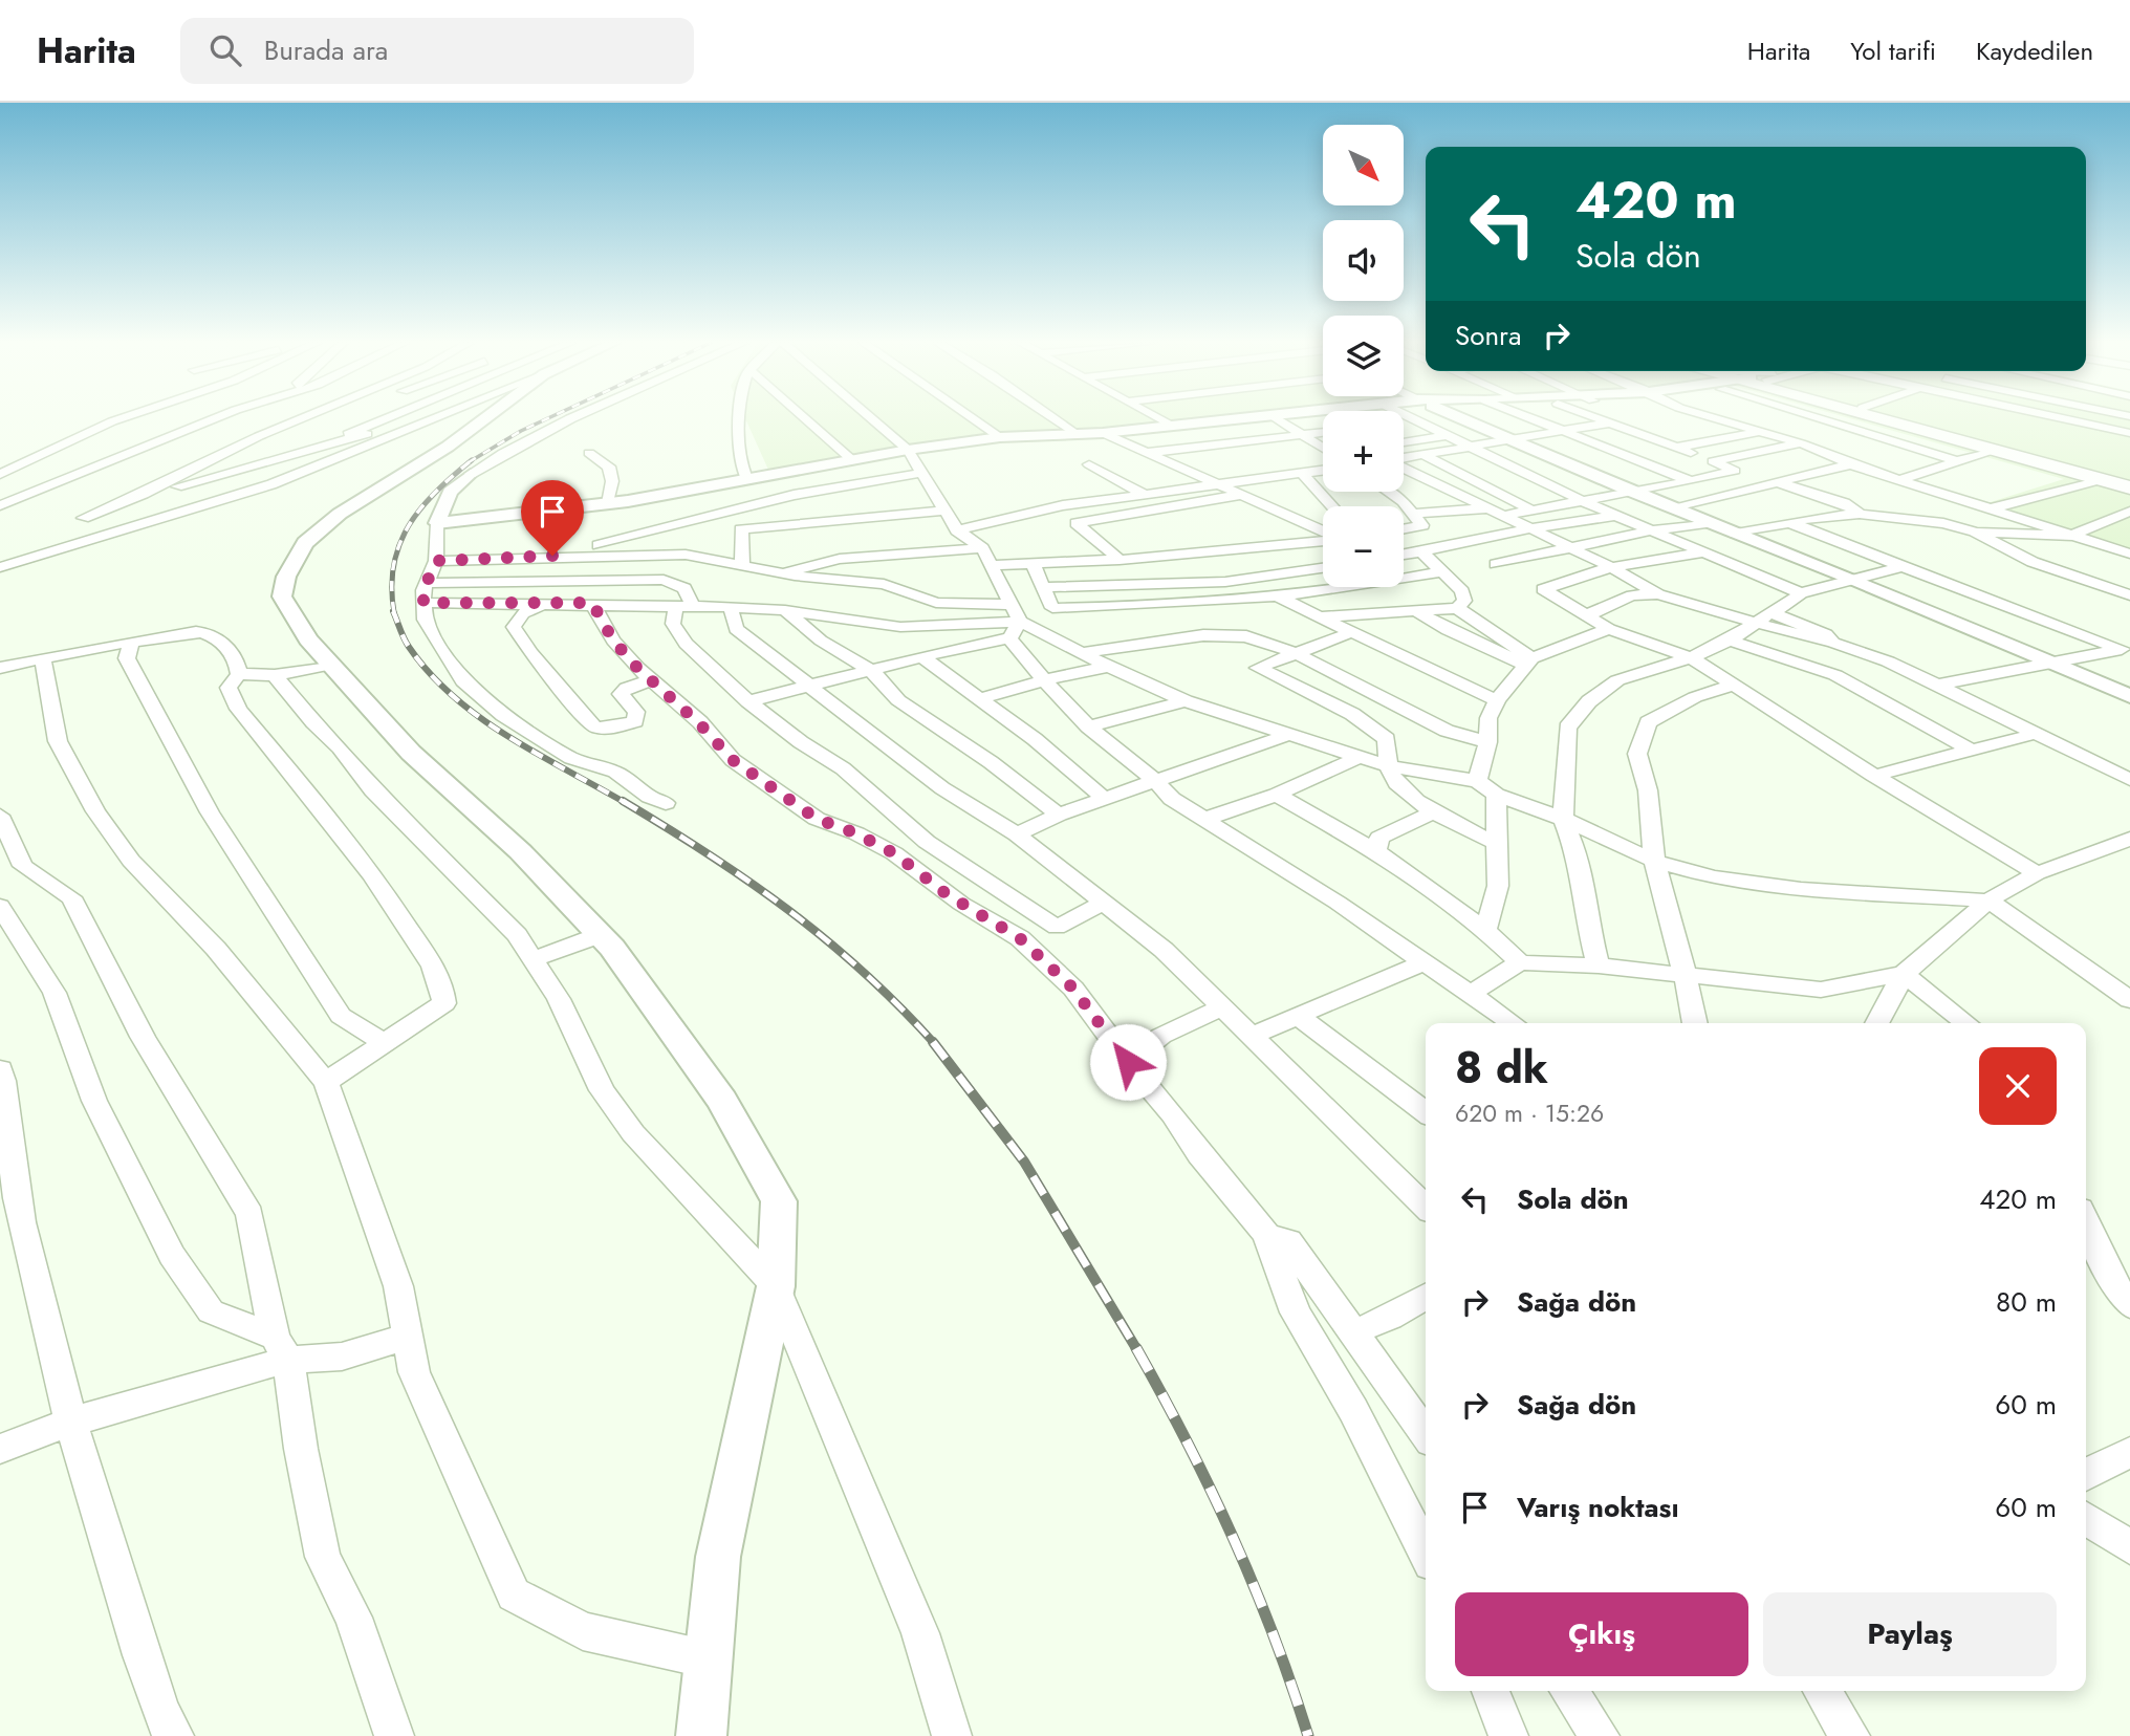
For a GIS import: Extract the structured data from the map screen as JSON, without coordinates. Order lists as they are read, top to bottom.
{
  "north": "bottom right",
  "page": {
    "header": "Harita",
    "search": "Burada ara",
    "nav": ["Harita", "Yol tarifi", "Kaydedilen"],
    "map_buttons": ["+", "−"],
    "turn": ["420 m", "Sola dön"],
    "then": "Sonra",
    "heading": ["8 dk", "620 m · 15:26"],
    "list": [
      {
        "name": "Sola dön",
        "value": "420 m"
      },
      {
        "name": "Sağa dön",
        "value": "80 m"
      },
      {
        "name": "Sağa dön",
        "value": "60 m"
      },
      {
        "name": "Varış noktası",
        "value": "60 m"
      }
    ],
    "buttons": ["Çıkış", "Paylaş"]
  }
}
